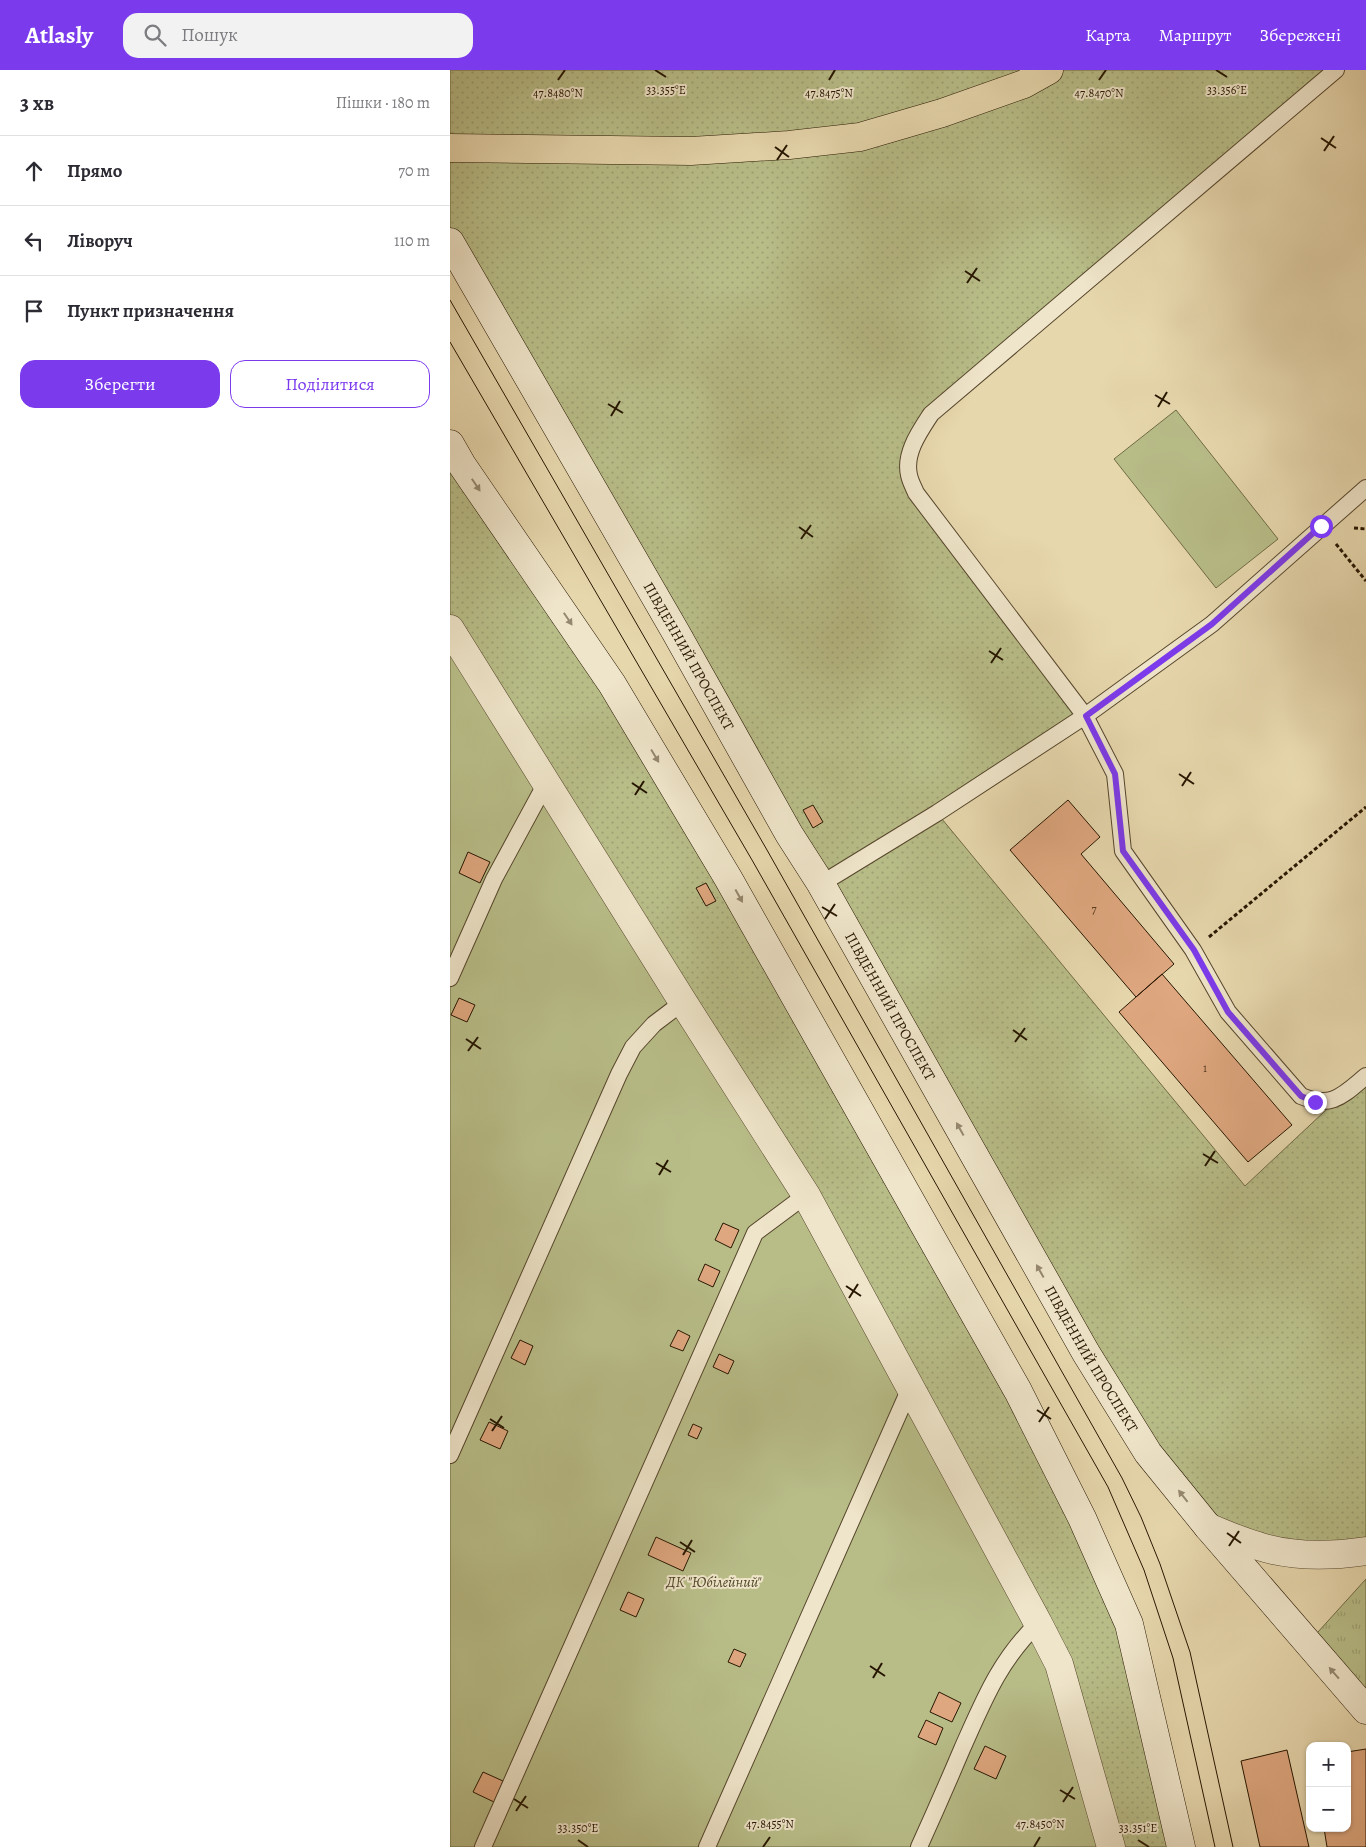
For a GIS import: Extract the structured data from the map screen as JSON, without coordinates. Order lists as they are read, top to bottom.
{
  "streets": {
    "main road": ["ПІВДЕННИЙ ПРОСПЕКТ"]
  },
  "parks": ["ДК \"Юбілейний\""],
  "house_numbers": ["7", "1"],
  "page": {
    "header": "Atlasly",
    "search": "Пошук",
    "nav": ["Карта", "Маршрут", "Збережені"],
    "heading": ["3 хв", "Пішки · 180 m"],
    "list": [
      ["Прямо", "70 m"],
      ["Ліворуч", "110 m"],
      "Пункт призначення"
    ],
    "buttons": ["Зберегти", "Поділитися"],
    "map_buttons": ["+", "−"]
  },
  "coordinates": [
    "33.355°E",
    "33.356°E",
    "47.8480°N",
    "47.8475°N",
    "47.8470°N",
    "47.8455°N",
    "47.8450°N",
    "33.350°E",
    "33.351°E"
  ]
}
